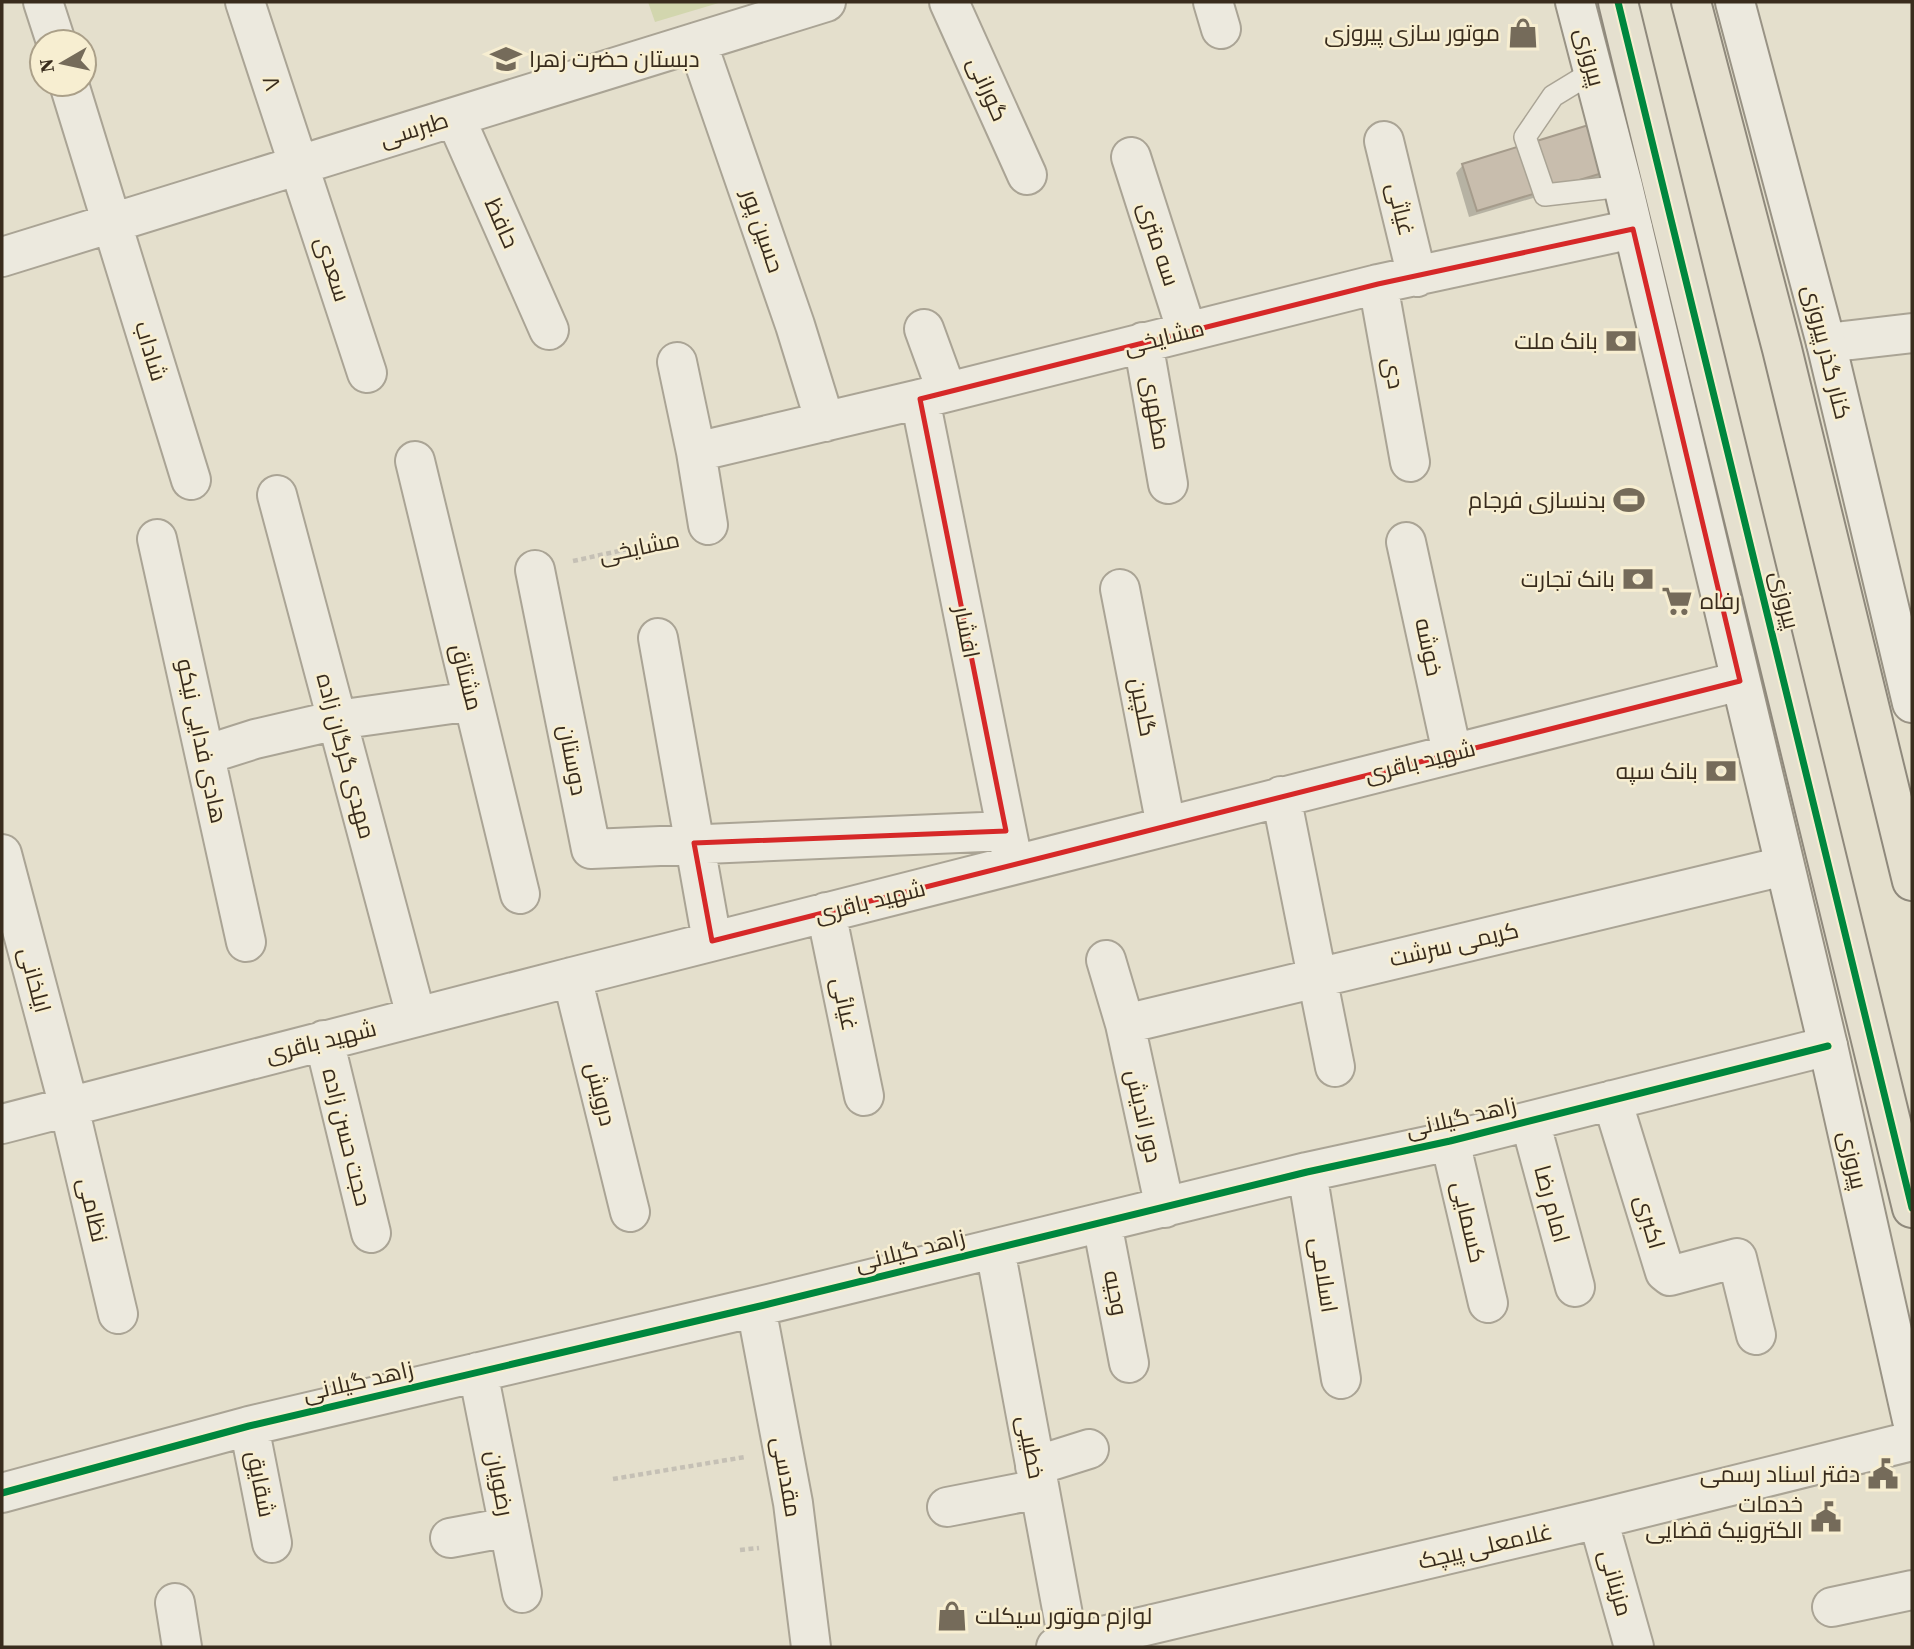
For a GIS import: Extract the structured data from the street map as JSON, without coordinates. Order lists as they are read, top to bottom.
{
  "streets": {
    "main road": ["پیروزی"],
    "street": [
      "۸",
      "گورانی",
      "طبرسی",
      "غیاثی",
      "حافظ",
      "حسین پور",
      "سه متری",
      "سعدی",
      "مشایخی",
      "شاداب",
      "کنار گذر پیروزی",
      "دی",
      "مظهری",
      "افشار",
      "خوشه",
      "مشتاق",
      "گلچین",
      "هادی فدایی نیکو",
      "مهدی گرگان زاده",
      "دوستان",
      "شهید باقری",
      "کریمی سرشت",
      "ایلخانی",
      "غیائی",
      "درویش",
      "دور اندیش",
      "زاهد گیلانی",
      "حجت حسن زاده",
      "امام رضا",
      "نظامی",
      "کسمایی",
      "اکبری",
      "اسلامی",
      "وجیه",
      "خطیبی",
      "مقدسی",
      "رضویان",
      "شقایق",
      "غلامعلی پیچک",
      "مزینانی"
    ]
  },
  "crossings": [
    ["پیروزی", "مشایخی"],
    ["پیروزی", "شهید باقری"],
    ["پیروزی", "کریمی سرشت"],
    ["پیروزی", "زاهد گیلانی"],
    ["۸", "طبرسی"],
    ["۸", "سعدی"],
    ["طبرسی", "حافظ"],
    ["طبرسی", "حسین پور"],
    ["طبرسی", "سعدی"],
    ["طبرسی", "شاداب"],
    ["غیاثی", "مشایخی"],
    ["حسین پور", "مشایخی"],
    ["سه متری", "مشایخی"],
    ["مشایخی", "دی"],
    ["مشایخی", "مظهری"],
    ["مشایخی", "افشار"],
    ["مشایخی", "دوستان"],
    ["افشار", "دوستان"],
    ["افشار", "شهید باقری"],
    ["خوشه", "شهید باقری"],
    ["گلچین", "شهید باقری"],
    ["مهدی گرگان زاده", "شهید باقری"],
    ["دوستان", "شهید باقری"],
    ["شهید باقری", "ایلخانی"],
    ["شهید باقری", "غیائی"],
    ["شهید باقری", "درویش"],
    ["شهید باقری", "حجت حسن زاده"],
    ["شهید باقری", "نظامی"],
    ["کریمی سرشت", "دور اندیش"],
    ["ایلخانی", "نظامی"],
    ["دور اندیش", "زاهد گیلانی"],
    ["زاهد گیلانی", "امام رضا"],
    ["زاهد گیلانی", "کسمایی"],
    ["زاهد گیلانی", "اکبری"],
    ["زاهد گیلانی", "اسلامی"],
    ["زاهد گیلانی", "وجیه"],
    ["زاهد گیلانی", "خطیبی"],
    ["زاهد گیلانی", "مقدسی"],
    ["زاهد گیلانی", "رضویان"],
    ["زاهد گیلانی", "شقایق"],
    ["خطیبی", "غلامعلی پیچک"],
    ["غلامعلی پیچک", "مزینانی"]
  ],
  "places": {
    "shop": ["موتور سازی پیروزی", "لوازم موتور سیکلت"],
    "school or university": ["دبستان حضرت زهرا"],
    "bank": ["بانک ملت", "بانک تجارت", "بانک سپه"],
    "sports": ["بدنسازی فرجام"],
    "supermarket": ["رفاه"],
    "public building": ["دفتر اسناد رسمی", "خدمات الکترونیک قضایی"]
  },
  "north": "left"
}
